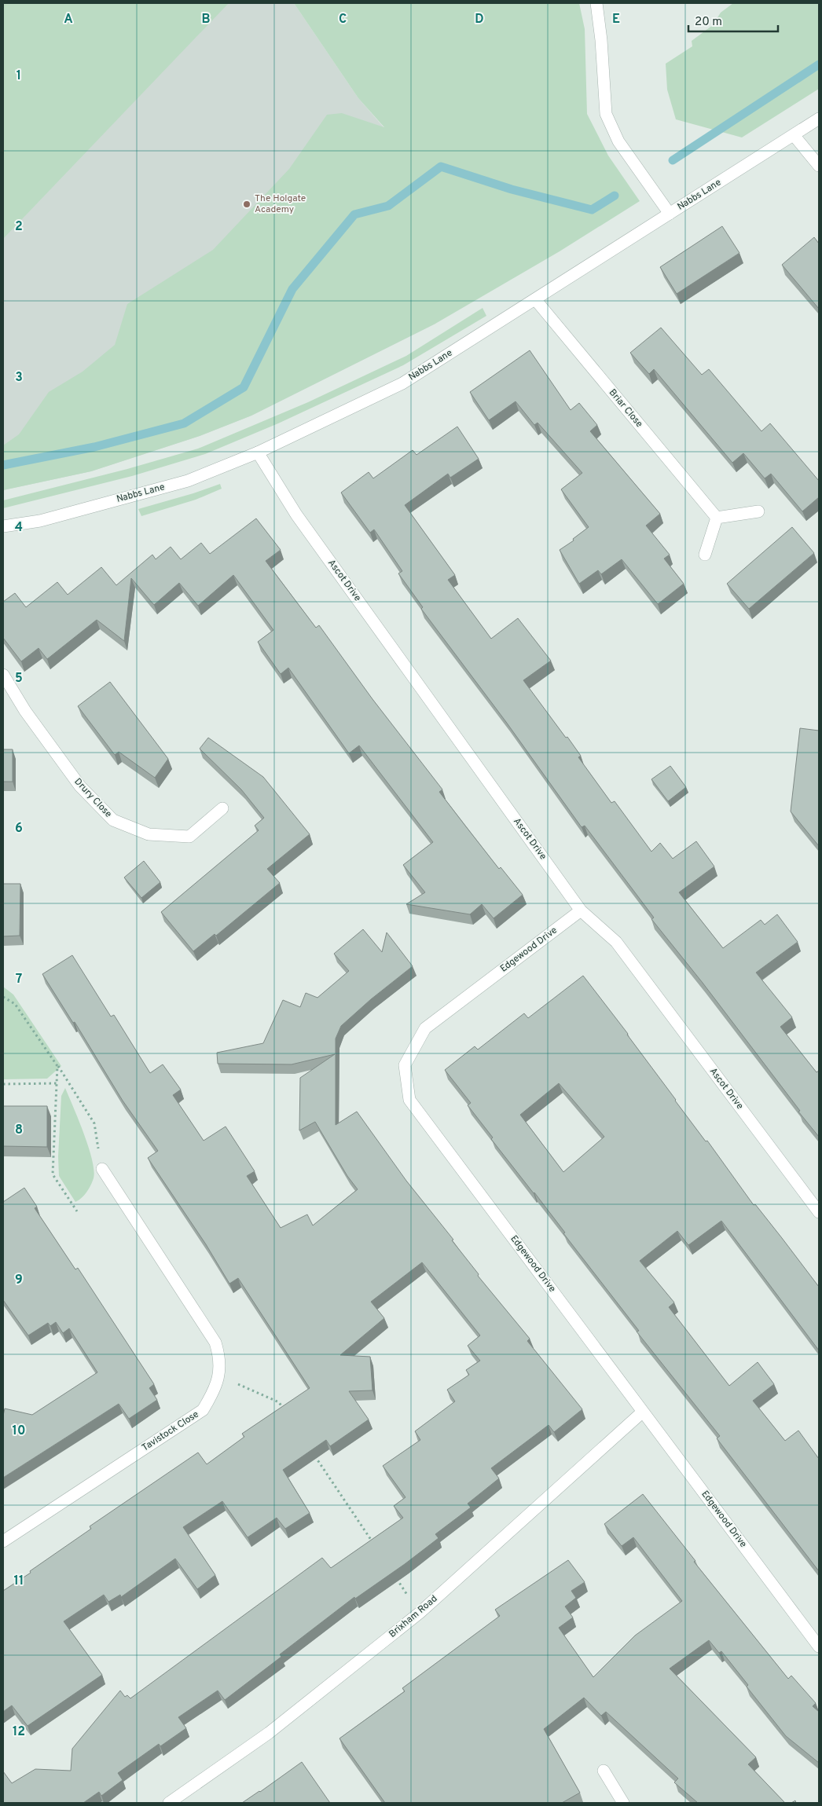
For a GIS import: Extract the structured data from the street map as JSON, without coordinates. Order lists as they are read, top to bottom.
{
  "streets": {
    "street": [
      "Nabbs Lane",
      "Briar Close",
      "Ascot Drive",
      "Drury Close",
      "Edgewood Drive",
      "Tavistock Close",
      "Brixham Road"
    ]
  },
  "crossings": [
    ["Nabbs Lane", "Briar Close"],
    ["Nabbs Lane", "Ascot Drive"],
    ["Ascot Drive", "Edgewood Drive"],
    ["Edgewood Drive", "Brixham Road"]
  ],
  "places": ["The Holgate Academy"],
  "scale_bar": "20 m",
  "grid": {
    "columns": [
      "A",
      "B",
      "C",
      "D",
      "E"
    ],
    "rows": [
      "1",
      "2",
      "3",
      "4",
      "5",
      "6",
      "7",
      "8",
      "9",
      "10",
      "11",
      "12"
    ]
  }
}
